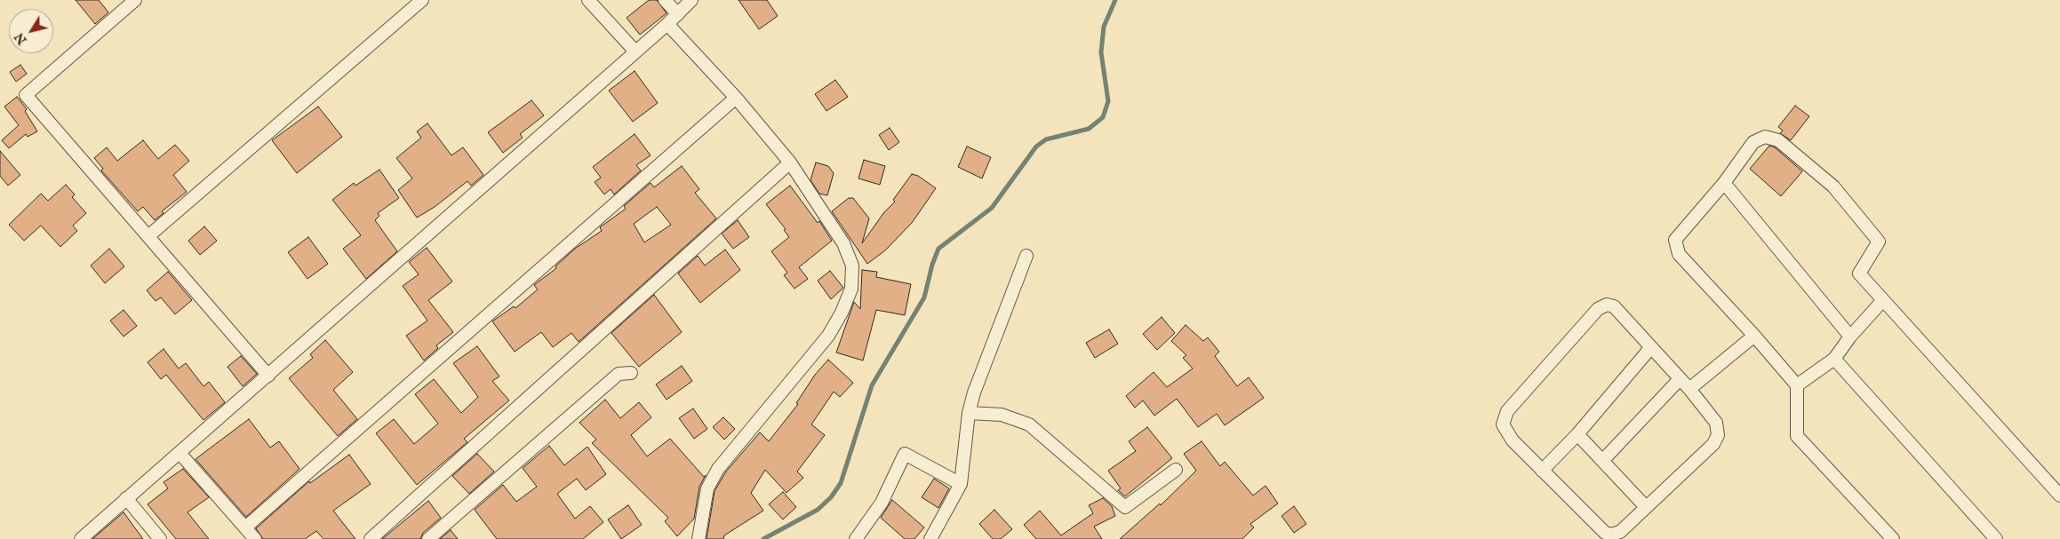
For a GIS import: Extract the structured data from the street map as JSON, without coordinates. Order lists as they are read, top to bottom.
{
  "north": "bottom left"
}
